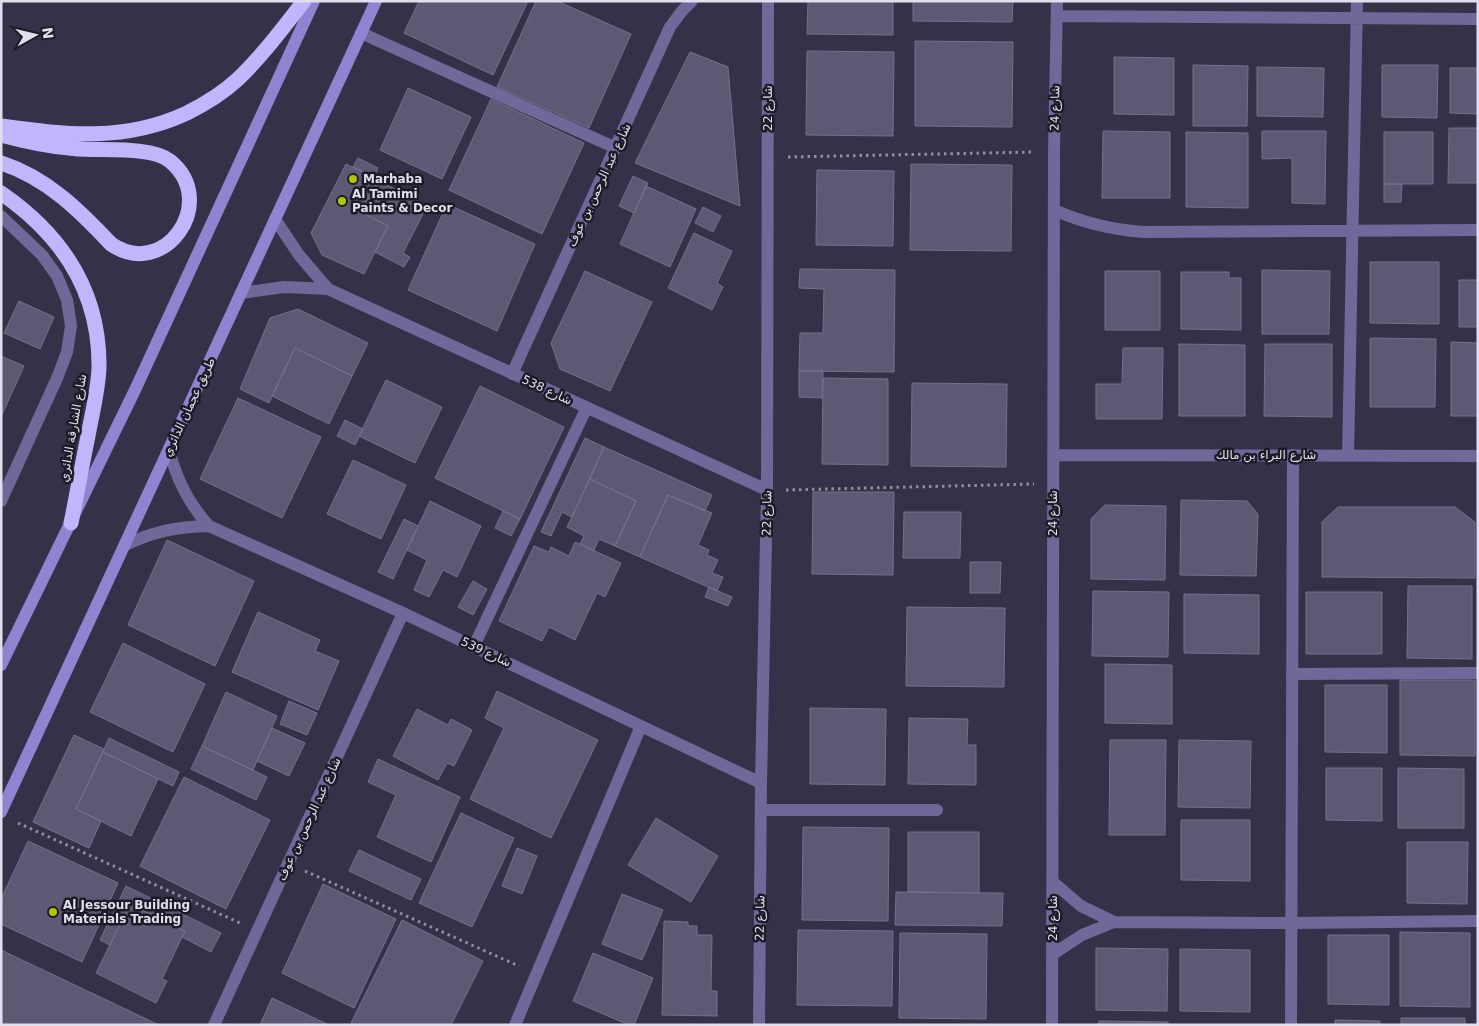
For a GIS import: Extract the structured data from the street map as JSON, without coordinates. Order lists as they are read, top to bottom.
{
  "streets": {
    "highway": ["شارع الشارقة الدائري"],
    "main road": ["طريق عجمان الدائري"],
    "street": [
      "شارع 22",
      "شارع 24",
      "شارع عبد الرحمن بن عوف",
      "شارع 538",
      "شارع البراء بن مالك",
      "شارع 539"
    ]
  },
  "crossings": [
    ["شارع 22", "شارع 538"],
    ["شارع 22", "شارع 539"],
    ["شارع 24", "شارع البراء بن مالك"],
    ["شارع عبد الرحمن بن عوف", "شارع 538"],
    ["شارع عبد الرحمن بن عوف", "شارع 539"],
    ["شارع 538", "طريق عجمان الدائري"],
    ["طريق عجمان الدائري", "شارع 539"]
  ],
  "places": ["Marhaba", "Al Tamimi Paints & Decor", "Al Jessour Building Materials Trading"],
  "north": "right"
}
